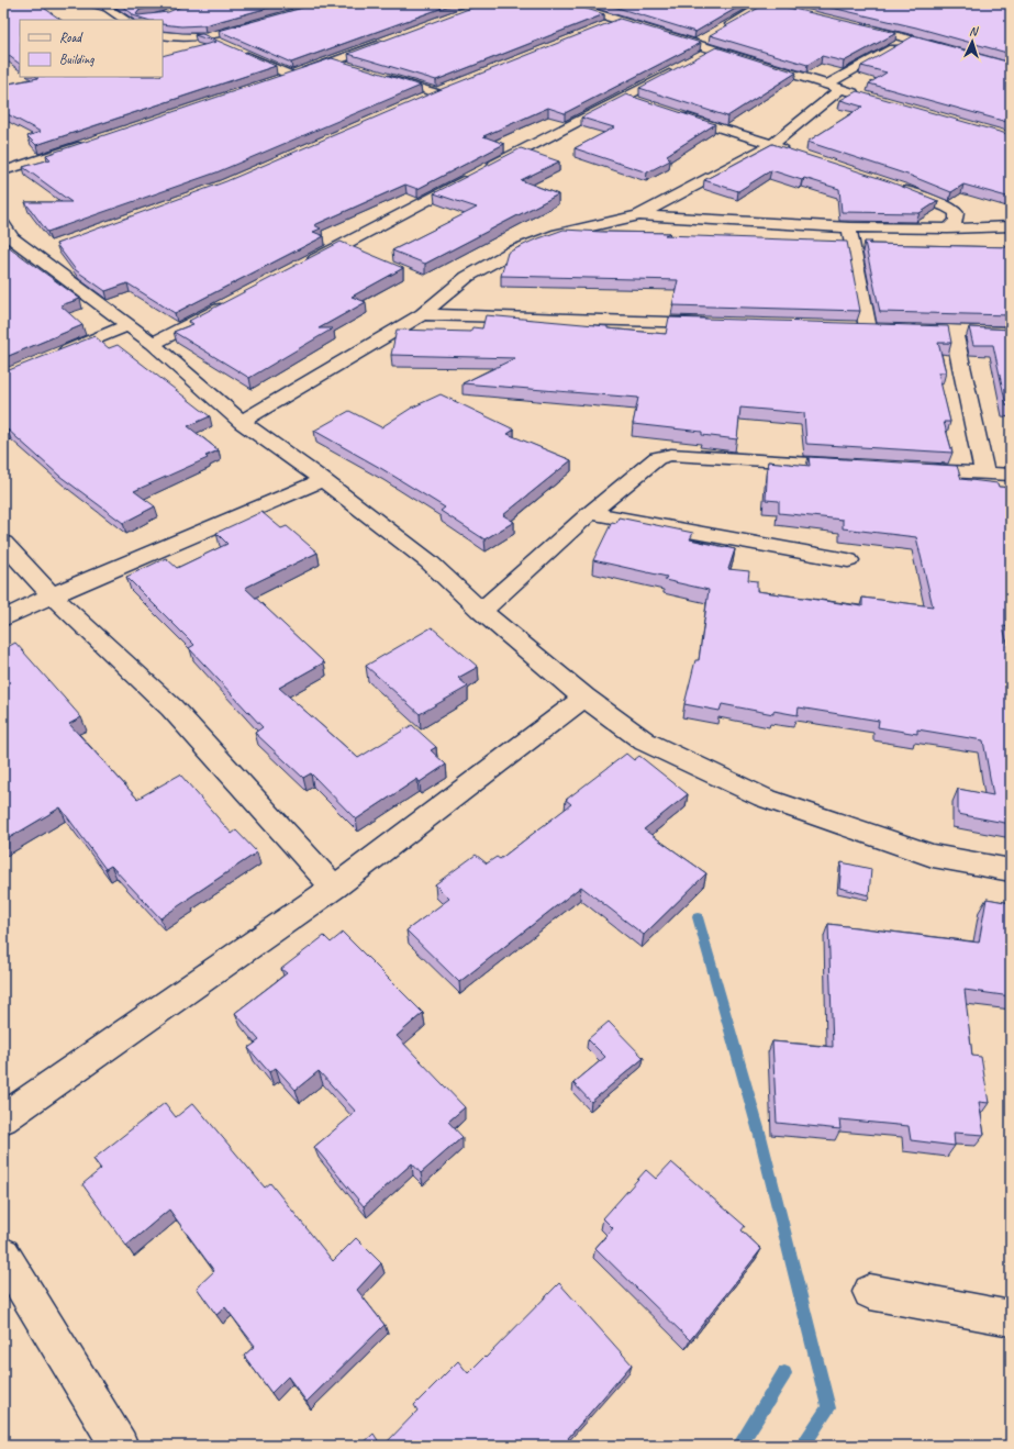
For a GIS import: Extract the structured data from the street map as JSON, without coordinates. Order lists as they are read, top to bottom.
{
  "legend": ["Road", "Building"],
  "north": "top"
}
